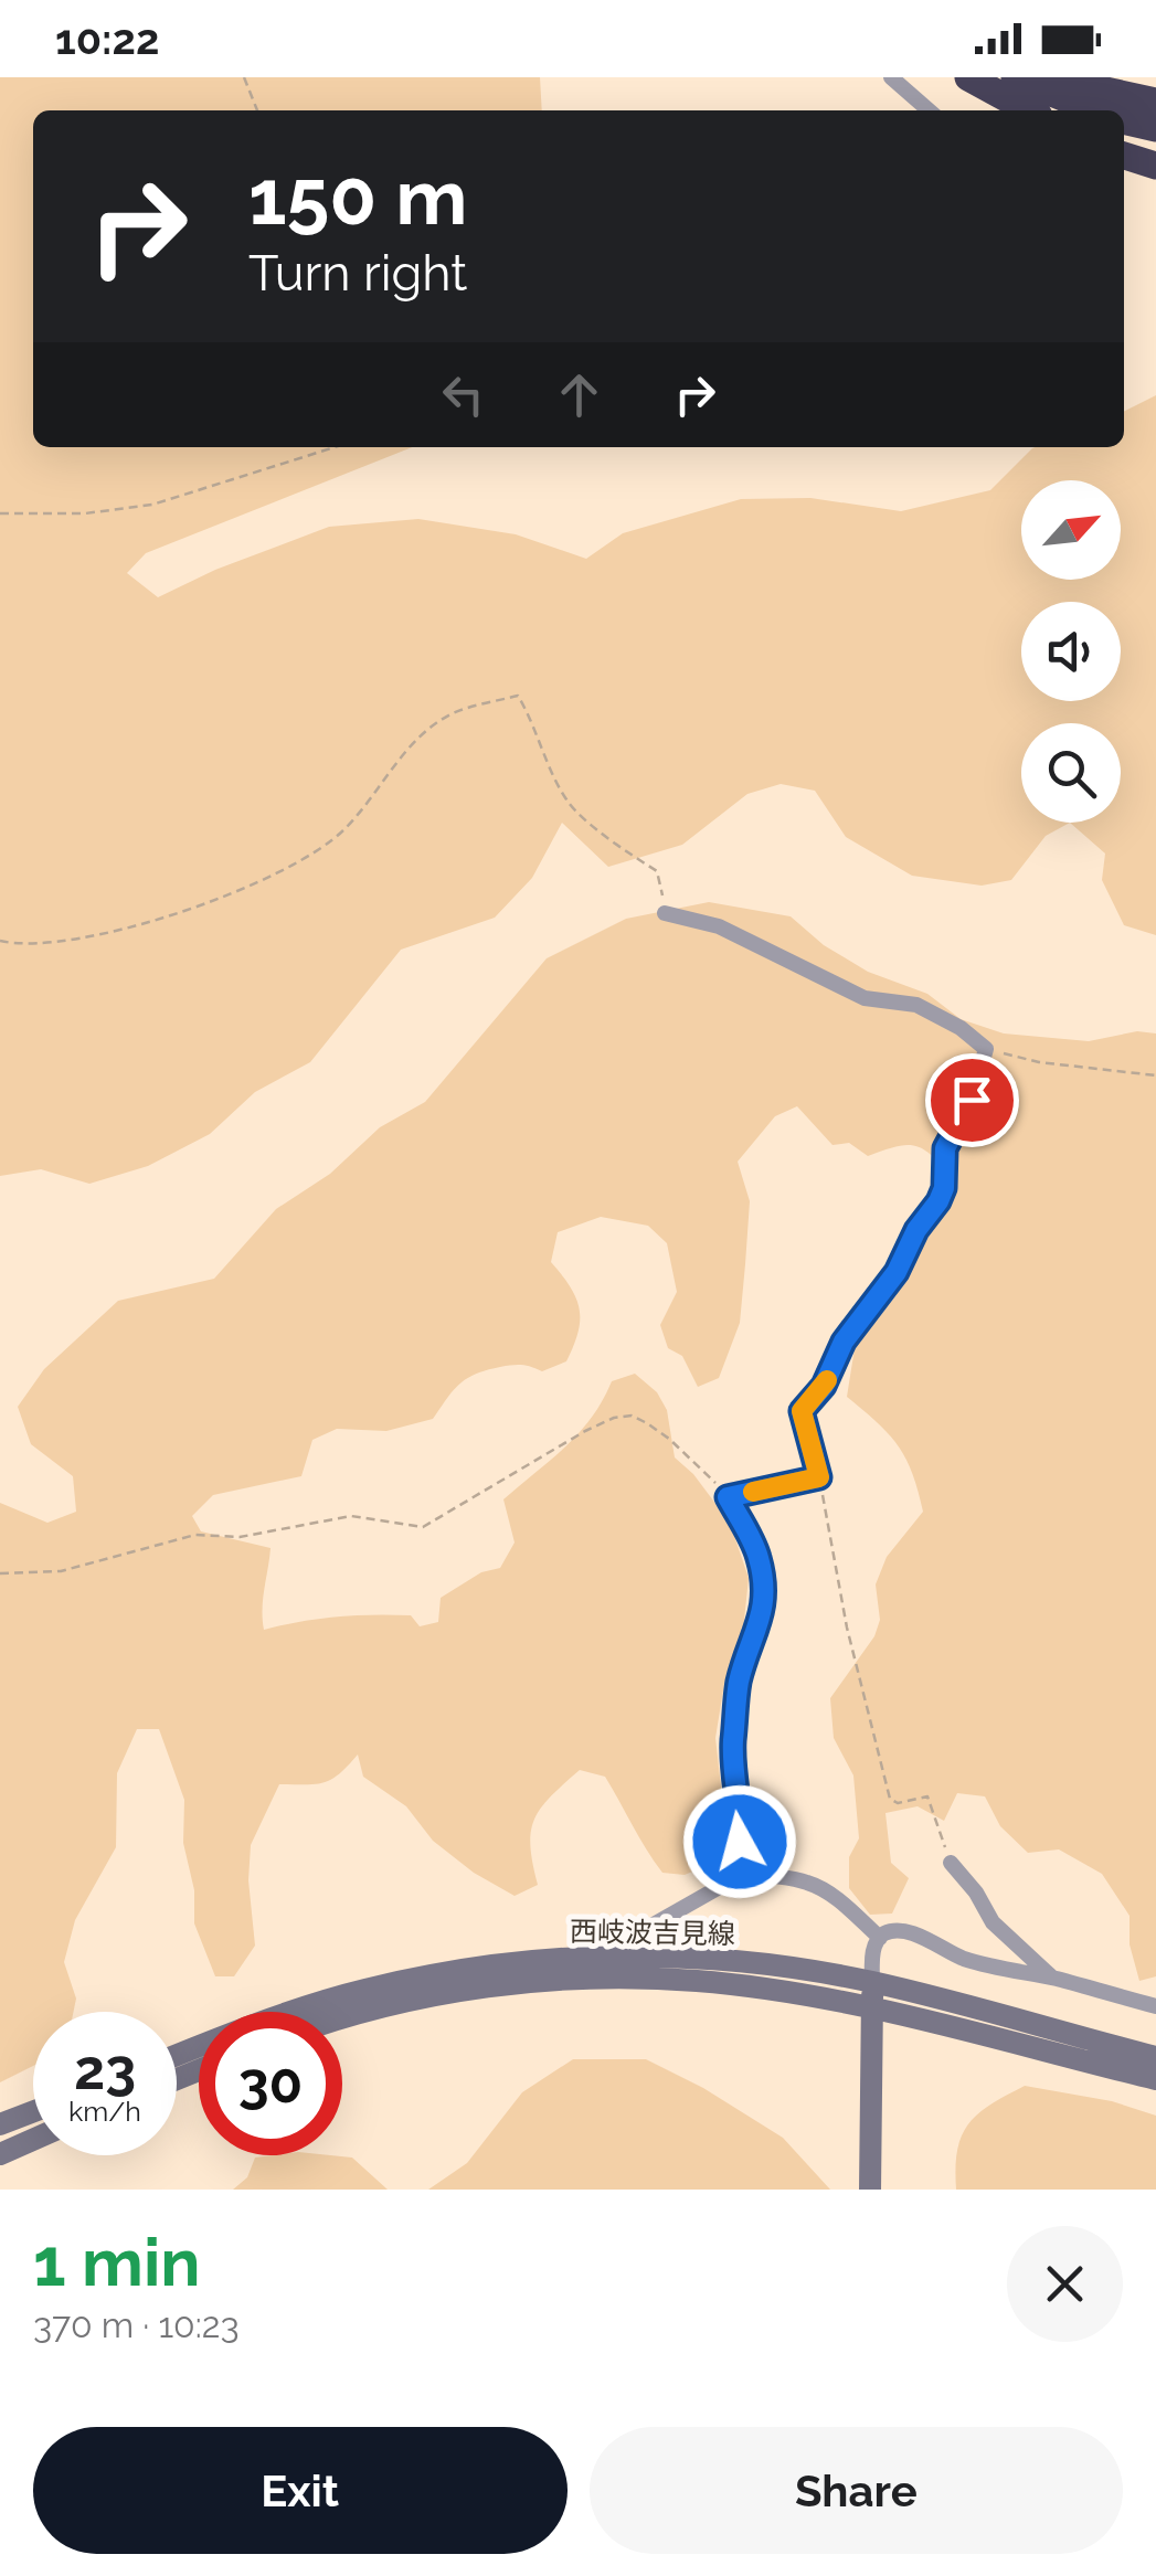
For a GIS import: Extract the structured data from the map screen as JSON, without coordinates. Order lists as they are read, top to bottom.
{
  "streets": {
    "main road": ["西岐波吉見線"]
  },
  "north": "top right",
  "page": {
    "status": "10:22",
    "turn": ["150 m", "Turn right"],
    "speed": "23 km/h",
    "limit": "30",
    "heading": ["1 min", "370 m · 10:23"],
    "buttons": ["Exit", "Share"]
  }
}
